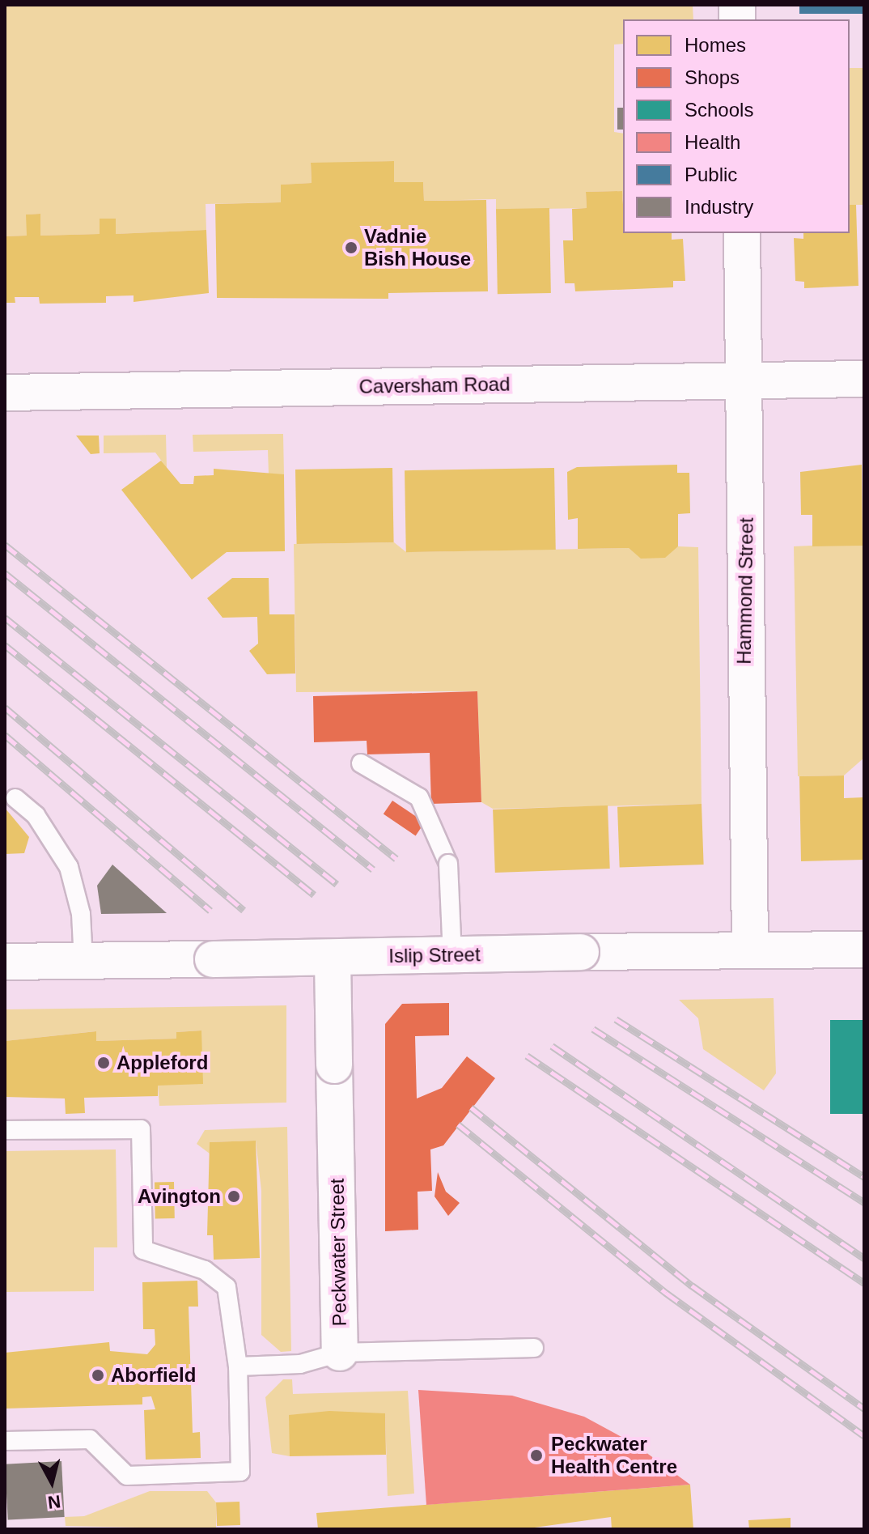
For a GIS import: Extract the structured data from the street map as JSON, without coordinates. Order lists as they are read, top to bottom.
{
  "streets": {
    "street": [
      "Caversham Road",
      "Hammond Street",
      "Islip Street",
      "Peckwater Street"
    ]
  },
  "crossings": [
    ["Caversham Road", "Hammond Street"],
    ["Hammond Street", "Islip Street"],
    ["Islip Street", "Peckwater Street"]
  ],
  "places": [
    "Vadnie Bish House",
    "Appleford",
    "Avington",
    "Aborfield",
    "Peckwater Health Centre"
  ],
  "legend": [
    "Homes",
    "Shops",
    "Schools",
    "Health",
    "Public",
    "Industry"
  ],
  "north": "bottom"
}
